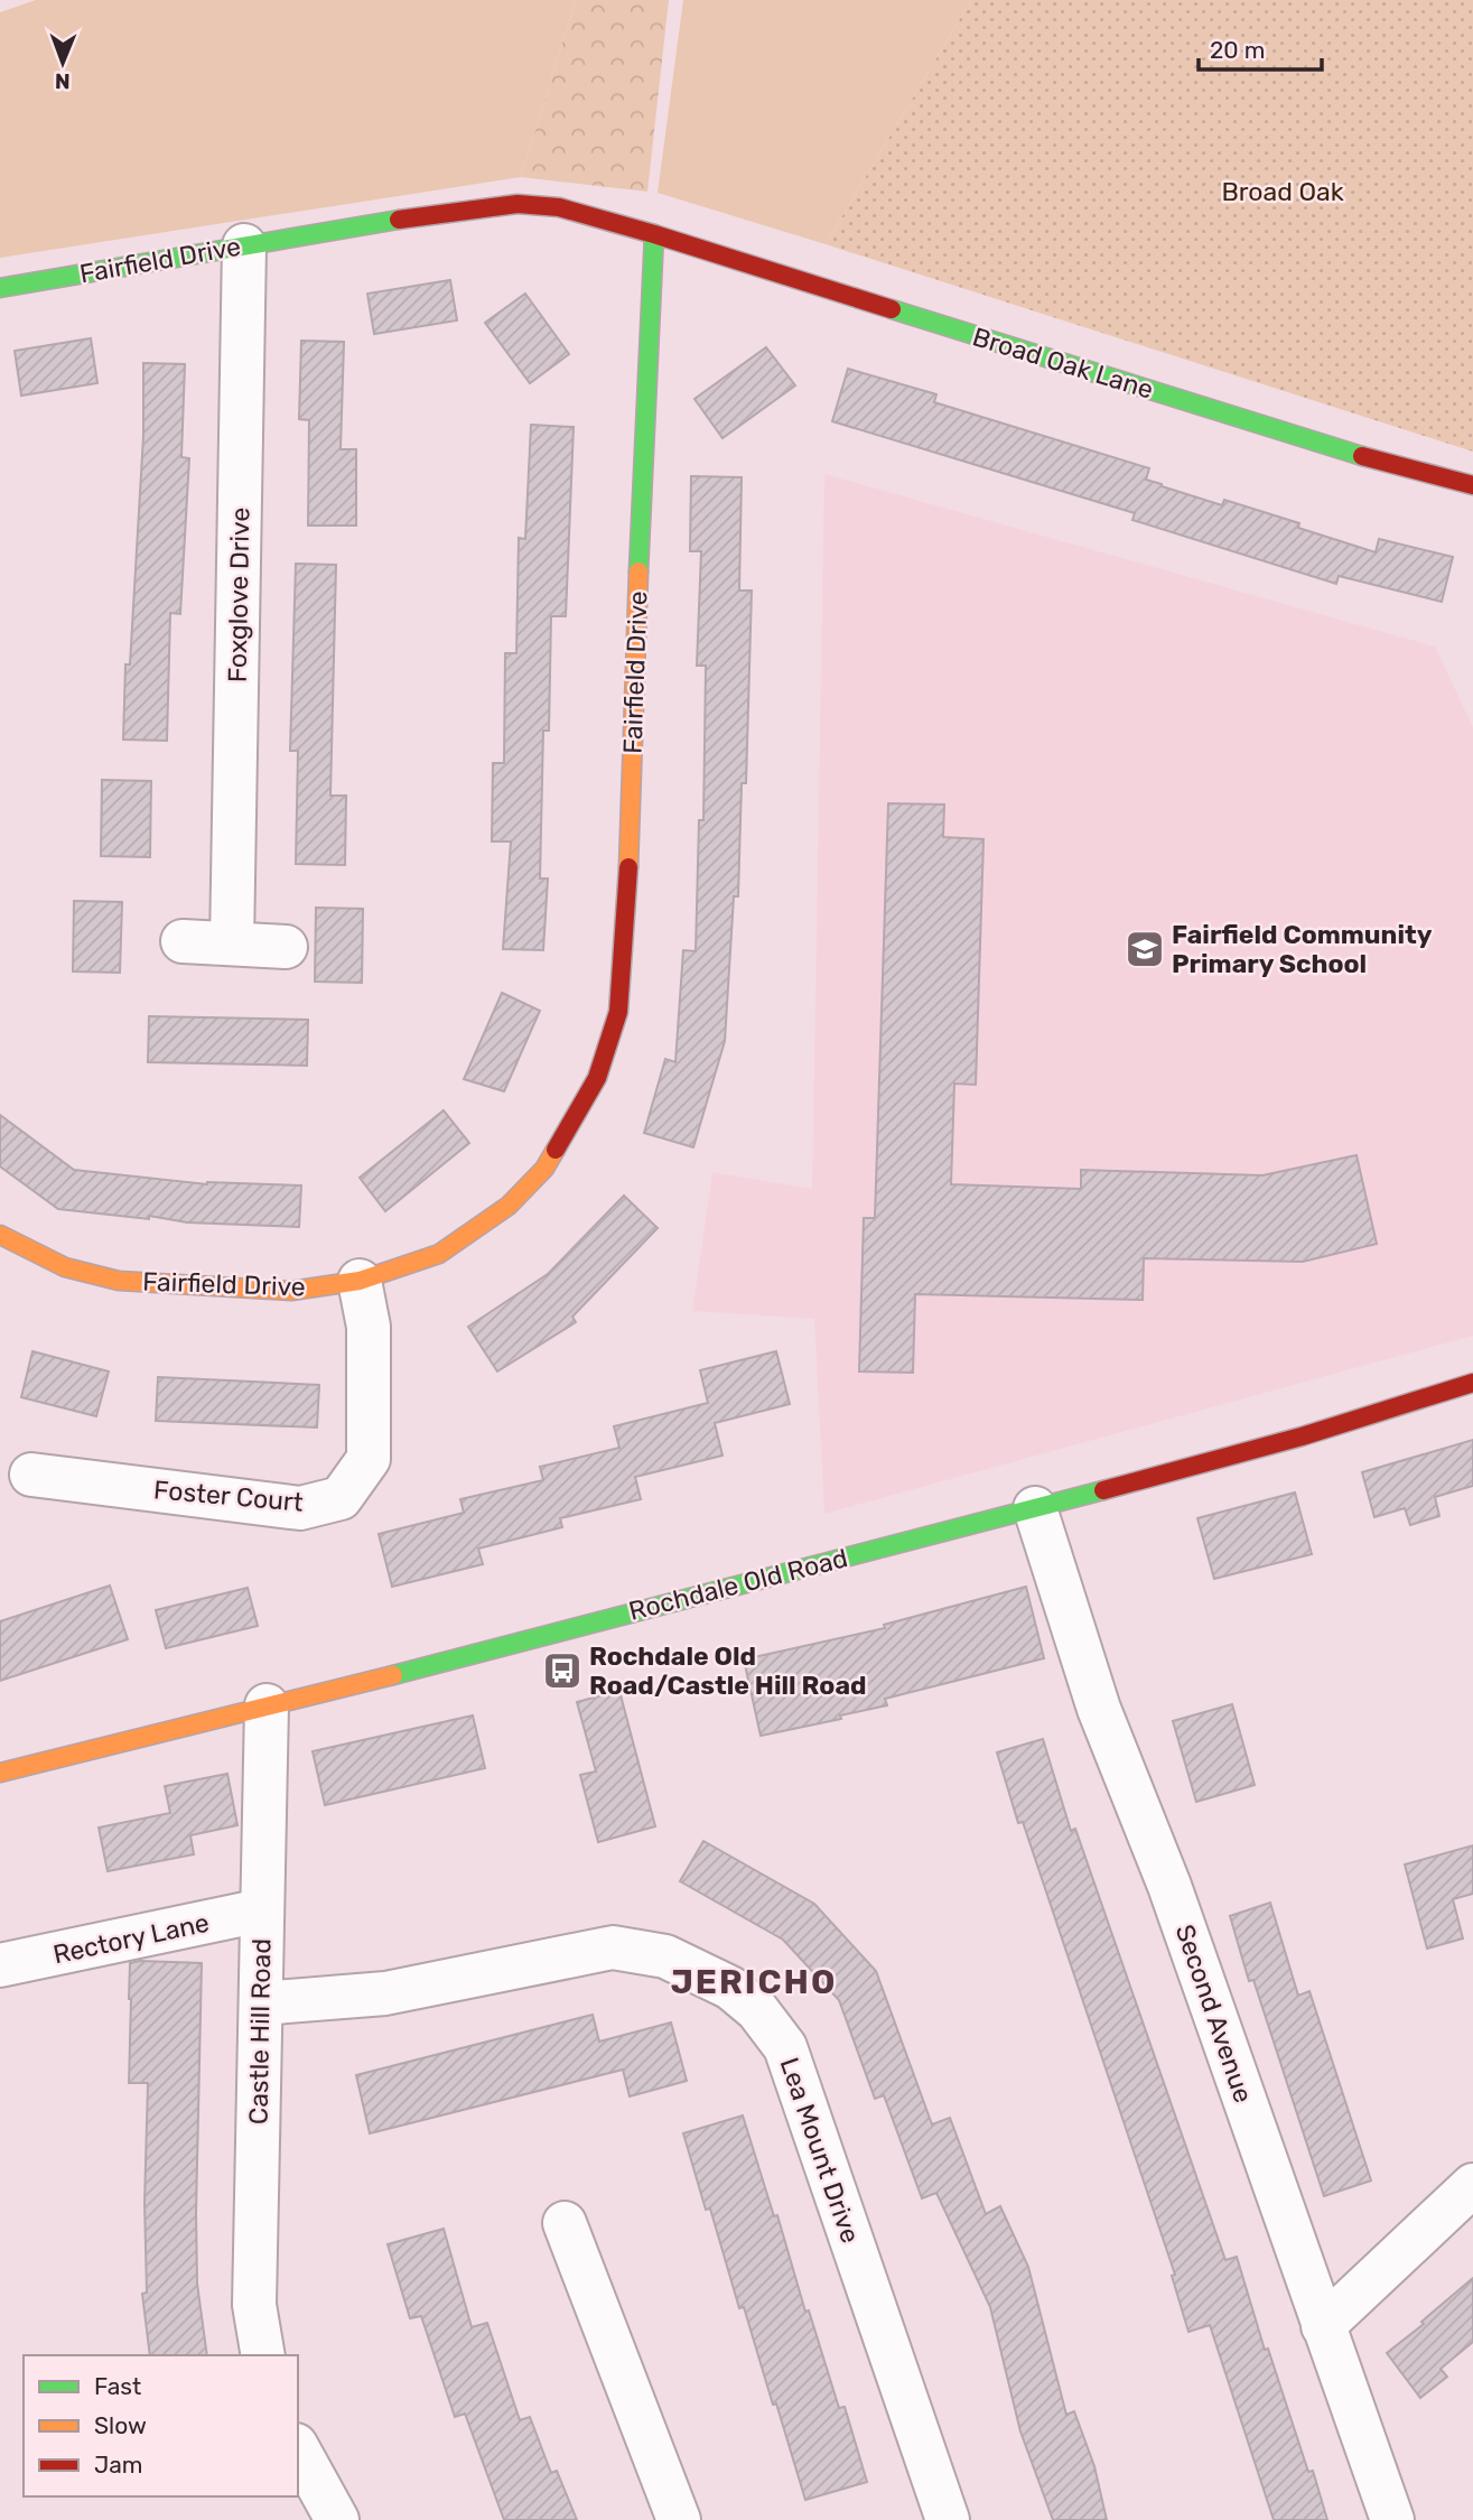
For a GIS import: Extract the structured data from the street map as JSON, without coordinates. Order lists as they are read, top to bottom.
{
  "streets": {
    "street": [
      "Fairfield Drive",
      "Broad Oak Lane",
      "Foxglove Drive",
      "Foster Court",
      "Rochdale Old Road",
      "Rectory Lane",
      "Second Avenue",
      "Castle Hill Road",
      "Lea Mount Drive"
    ]
  },
  "crossings": [
    ["Fairfield Drive", "Broad Oak Lane"],
    ["Fairfield Drive", "Foxglove Drive"],
    ["Fairfield Drive", "Foster Court"],
    ["Rochdale Old Road", "Second Avenue"],
    ["Rochdale Old Road", "Castle Hill Road"],
    ["Rectory Lane", "Castle Hill Road"],
    ["Castle Hill Road", "Lea Mount Drive"]
  ],
  "districts": ["JERICHO"],
  "parks": ["Broad Oak"],
  "places": {
    "school or university": ["Fairfield Community Primary School"],
    "bus stop": ["Rochdale Old Road/Castle Hill Road"]
  },
  "legend": ["Fast", "Slow", "Jam"],
  "scale_bar": "20 m",
  "north": "bottom"
}
